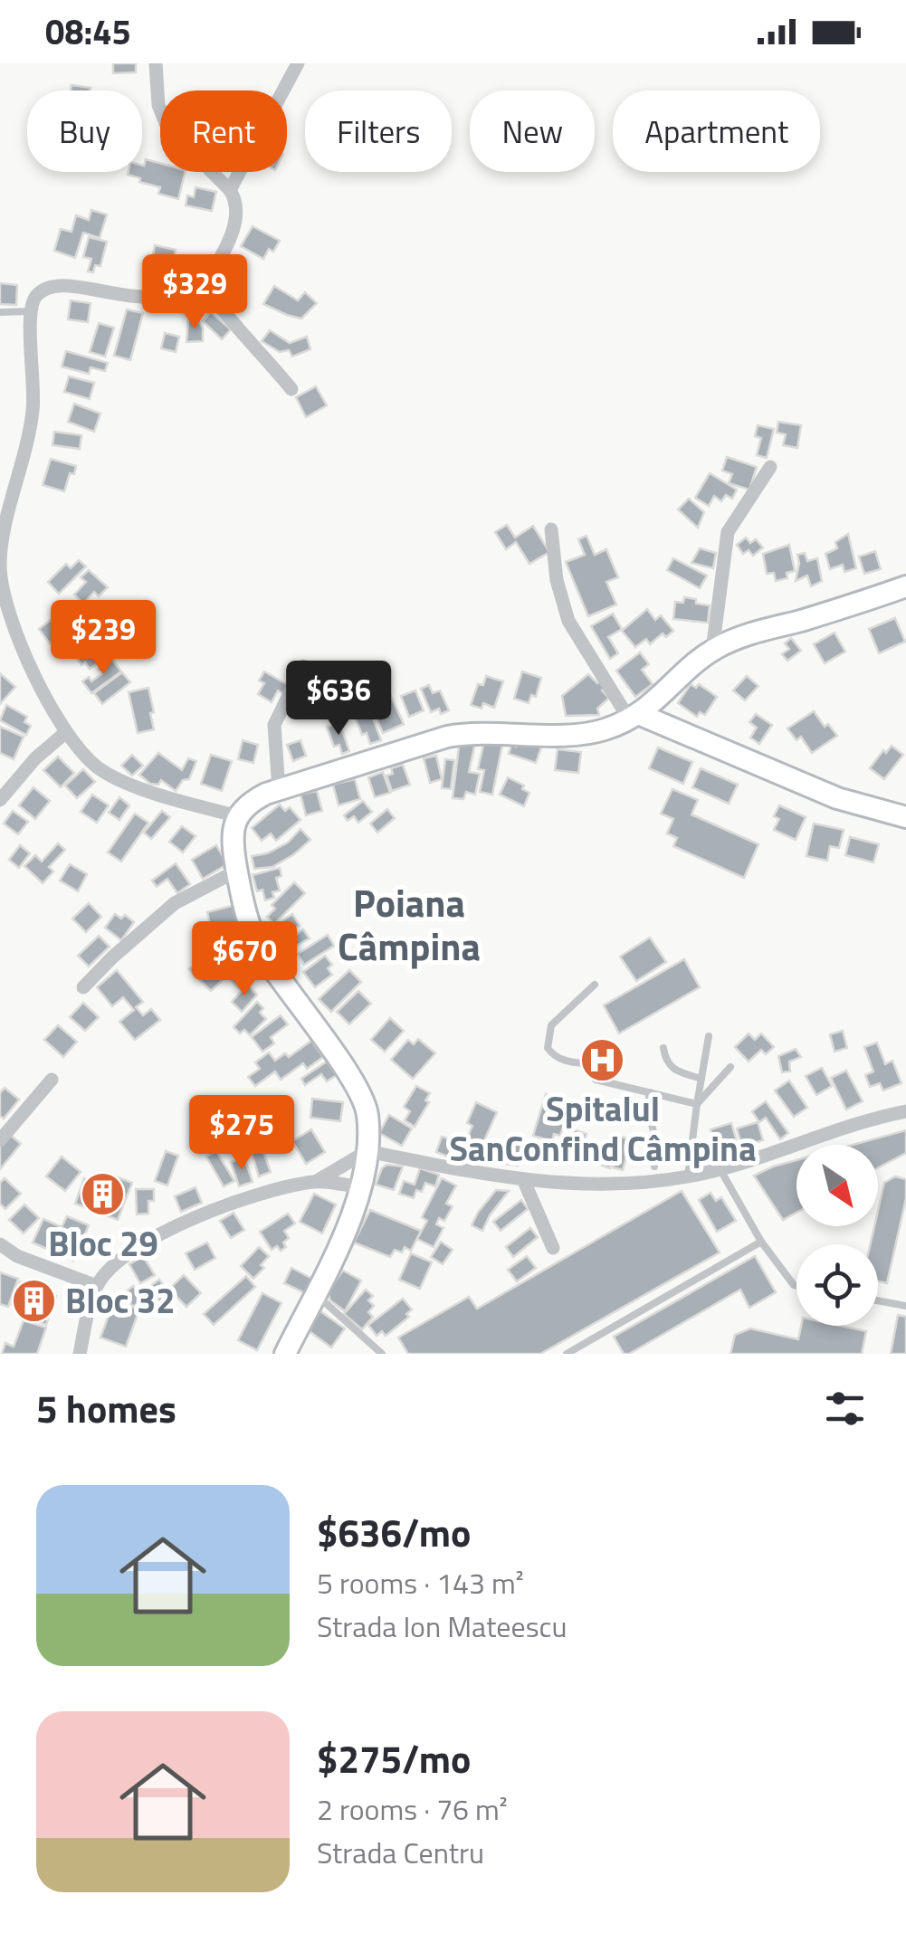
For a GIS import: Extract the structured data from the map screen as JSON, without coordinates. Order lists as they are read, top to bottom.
{
  "districts": ["Poiana Câmpina"],
  "places": {
    "hospital": ["Spitalul SanConfind Câmpina"],
    "building": ["Bloc 29", "Bloc 32"]
  },
  "north": "bottom right",
  "page": {
    "status": "08:45",
    "chip": [
      "Buy",
      "Rent",
      "Filters",
      "New",
      "Apartment"
    ],
    "price": [
      "$329",
      "$239",
      "$636",
      "$670",
      "$275"
    ],
    "heading": "5 homes",
    "list": [
      {
        "name": "$636/mo",
        "note": "5 rooms · 143 m² · Strada Ion Mateescu"
      },
      {
        "name": "$275/mo",
        "note": "2 rooms · 76 m² · Strada Centru"
      }
    ]
  }
}
